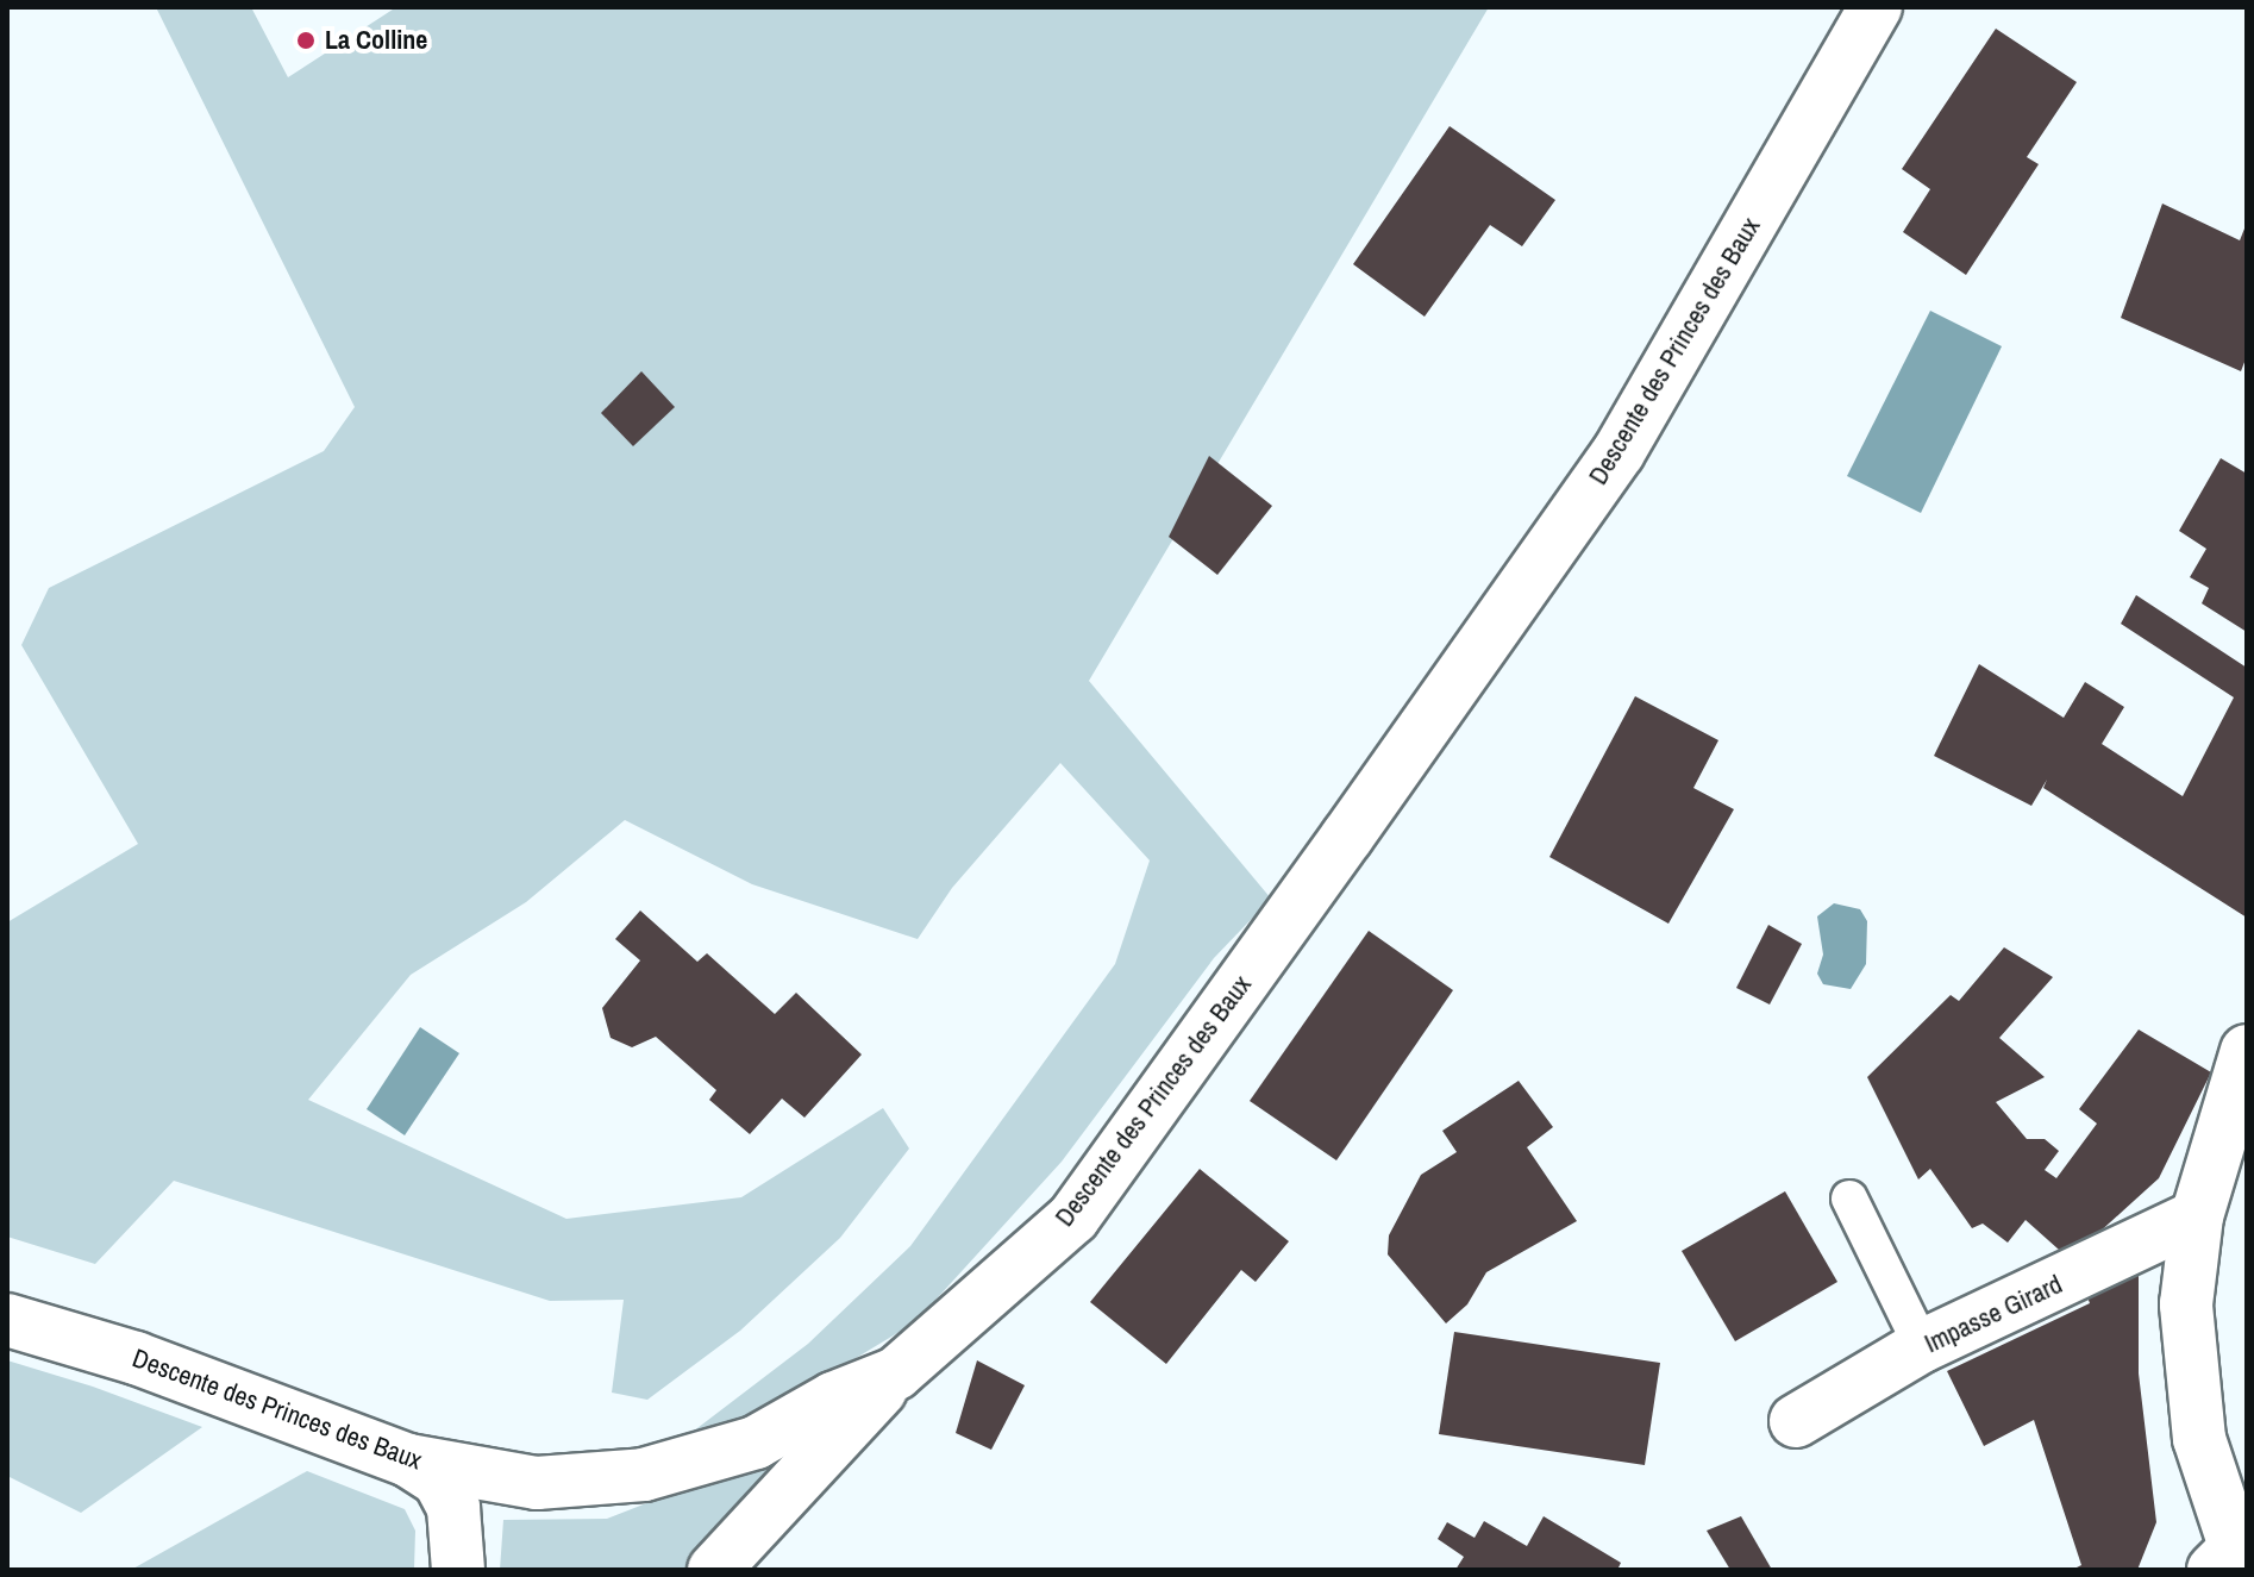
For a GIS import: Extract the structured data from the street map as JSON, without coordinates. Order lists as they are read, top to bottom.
{
  "streets": {
    "street": ["Descente des Princes des Baux", "Impasse Girard"]
  },
  "places": ["La Colline"]
}
